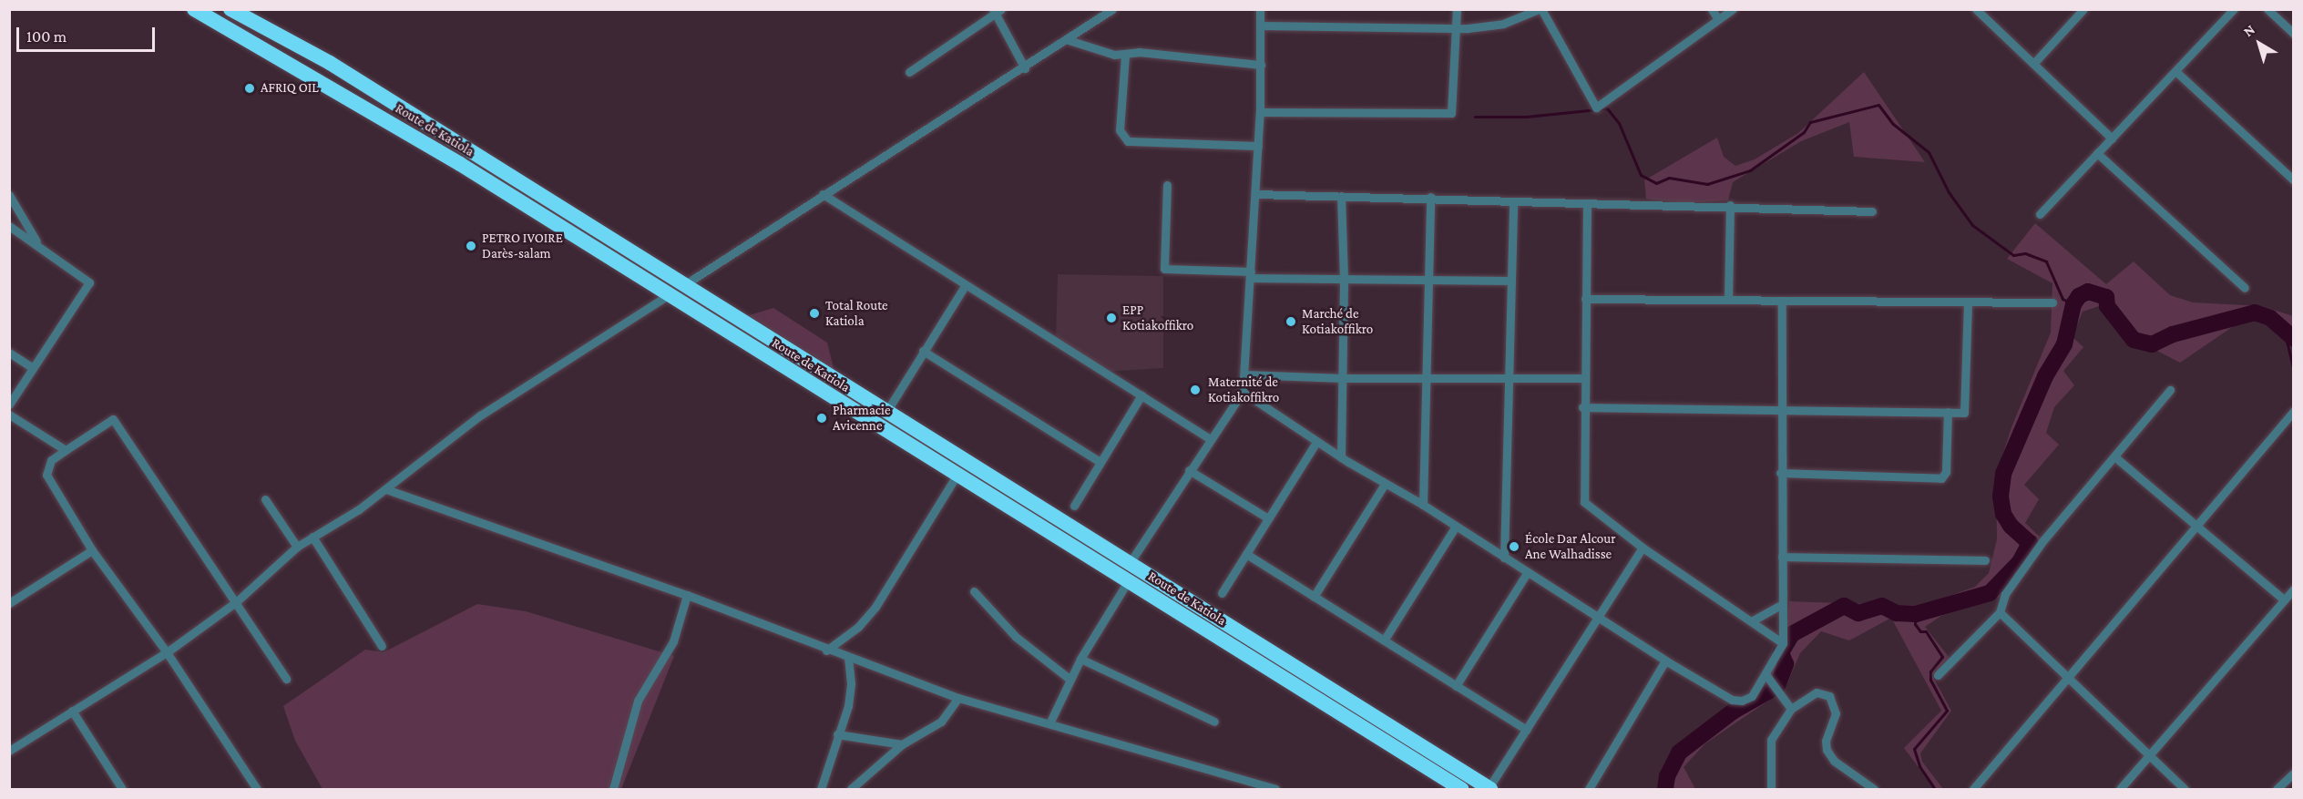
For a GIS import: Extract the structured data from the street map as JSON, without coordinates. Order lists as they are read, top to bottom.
{
  "streets": {
    "highway": ["Route de Katiola"]
  },
  "places": [
    "AFRIQ OIL",
    "PETRO IVOIRE Darès-salam",
    "Total Route Katiola",
    "EPP Kotiakoffikro",
    "Marché de Kotiakoffikro",
    "Maternité de Kotiakoffikro",
    "Pharmacie Avicenne",
    "École Dar Alcour Ane Walhadisse"
  ],
  "scale_bar": "100 m",
  "north": "top left"
}
